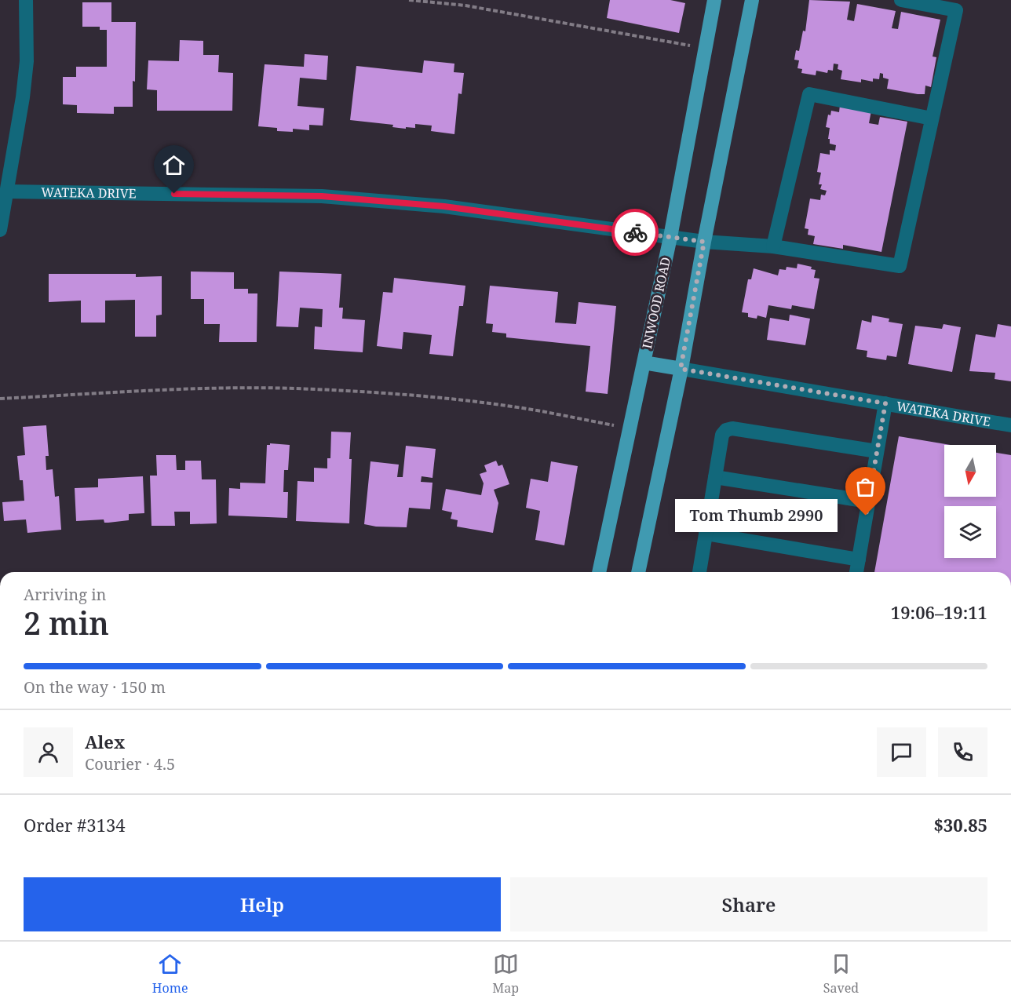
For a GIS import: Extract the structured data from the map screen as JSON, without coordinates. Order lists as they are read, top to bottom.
{
  "streets": {
    "main road": ["INWOOD ROAD"],
    "street": ["WATEKA DRIVE"]
  },
  "crossings": [
    ["WATEKA DRIVE", "INWOOD ROAD"]
  ],
  "places": ["Tom Thumb 2990"],
  "north": "bottom",
  "page": {
    "bubble": "Tom Thumb 2990",
    "heading": ["2 min", "Arriving in", "19:06–19:11"],
    "panel": [
      "Alex",
      "Courier · 4.5",
      "Order #3134",
      "$30.85"
    ],
    "bar": "On the way · 150 m",
    "buttons": ["Help", "Share"],
    "tabs": ["Home", "Map", "Saved"]
  }
}
